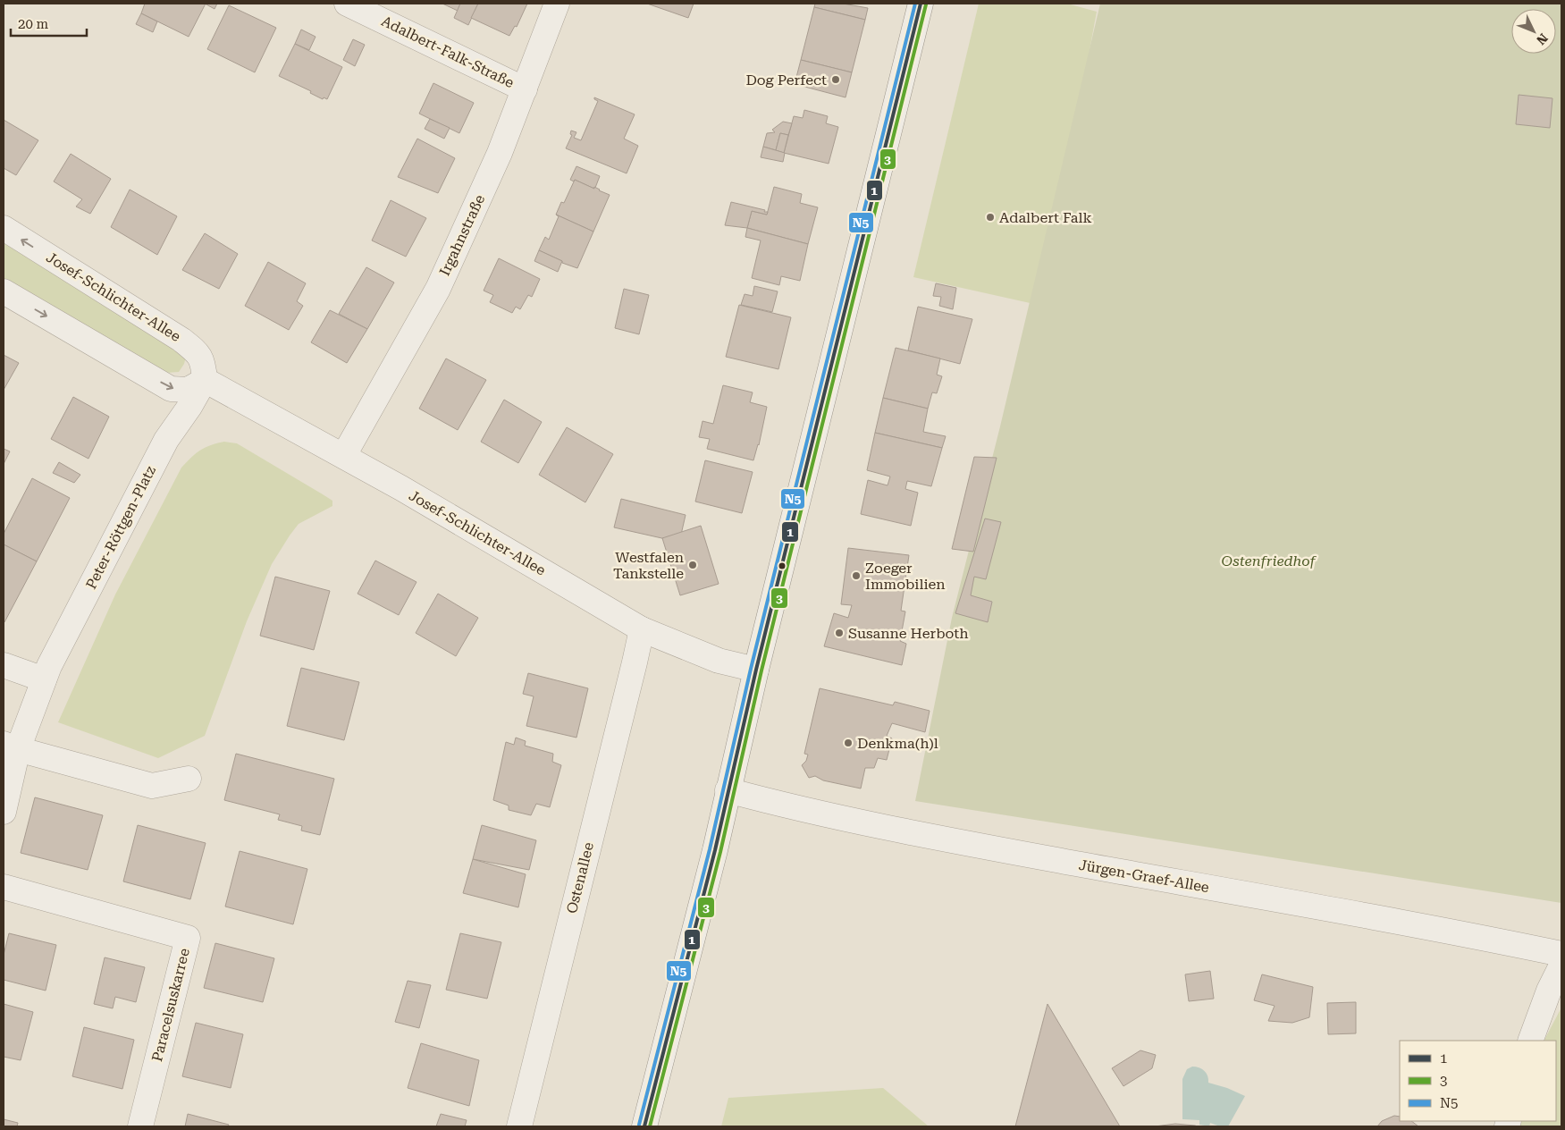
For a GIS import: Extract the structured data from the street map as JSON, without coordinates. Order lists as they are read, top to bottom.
{
  "streets": {
    "street": [
      "Adalbert-Falk-Straße",
      "Irgahnstraße",
      "Josef-Schlichter-Allee",
      "Peter-Röttgen-Platz",
      "Jürgen-Graef-Allee",
      "Ostenallee",
      "Paracelsuskarree"
    ]
  },
  "crossings": [
    ["Adalbert-Falk-Straße", "Irgahnstraße"],
    ["Irgahnstraße", "Josef-Schlichter-Allee"],
    ["Josef-Schlichter-Allee", "Peter-Röttgen-Platz"],
    ["Josef-Schlichter-Allee", "Ostenallee"]
  ],
  "parks": ["Ostenfriedhof"],
  "places": [
    "Dog Perfect",
    "Adalbert Falk",
    "Westfalen Tankstelle",
    "Zoeger Immobilien",
    "Susanne Herboth",
    "Denkma(h)l"
  ],
  "lines": ["transit line 1", "transit line N5", "transit line 3"],
  "legend": ["1", "3", "N5"],
  "scale_bar": "20 m",
  "north": "bottom right"
}
